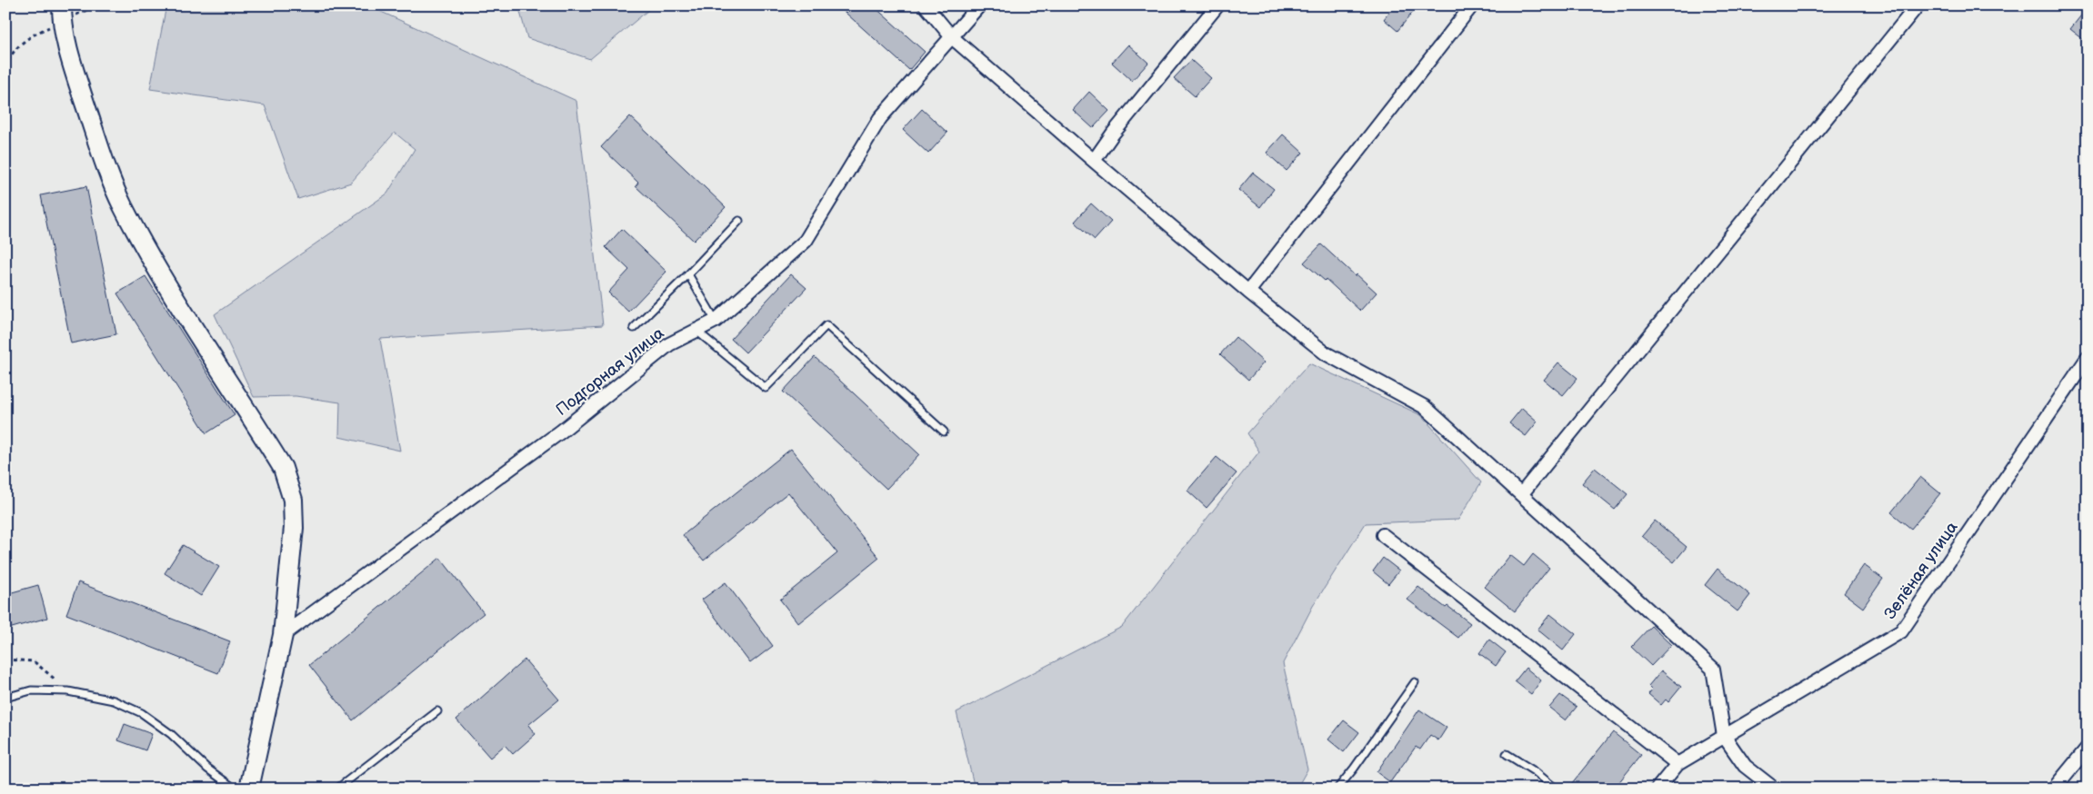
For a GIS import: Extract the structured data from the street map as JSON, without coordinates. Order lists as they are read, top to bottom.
{
  "streets": {
    "street": ["Подгорная улица", "Зелёная улица"]
  }
}
